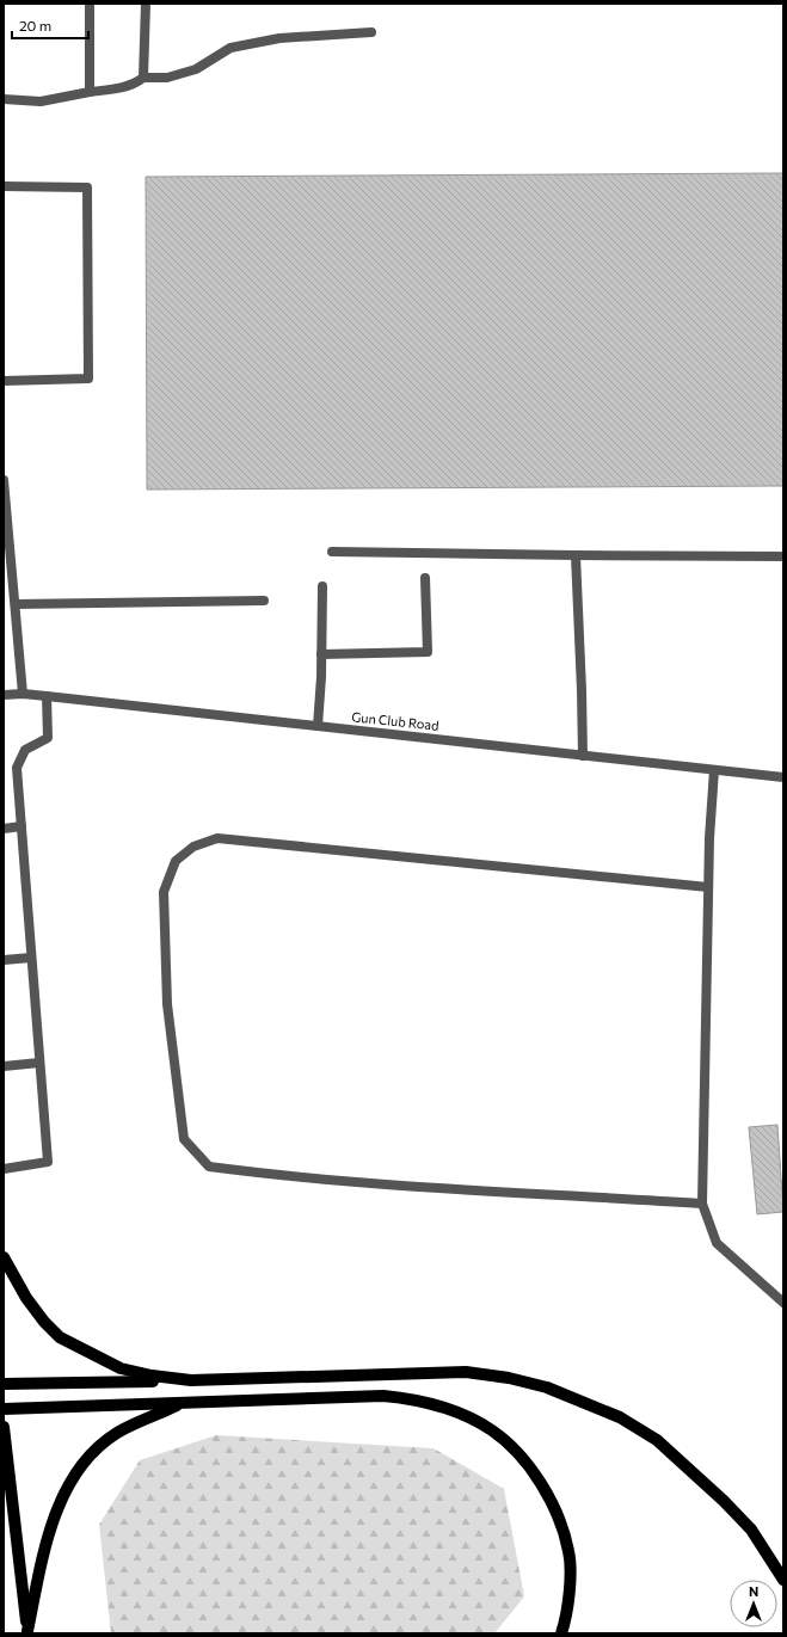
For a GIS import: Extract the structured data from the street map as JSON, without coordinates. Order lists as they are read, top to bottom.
{
  "streets": {
    "street": ["Gun Club Road"]
  },
  "scale_bar": "20 m",
  "north": "top"
}
